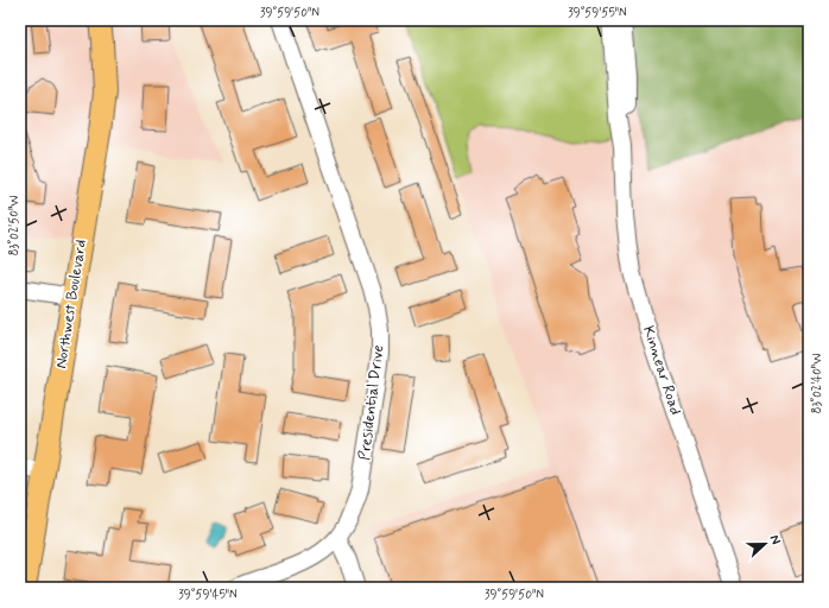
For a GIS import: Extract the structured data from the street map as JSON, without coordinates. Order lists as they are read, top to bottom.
{
  "streets": {
    "main road": ["Northwest Boulevard"],
    "street": ["Kinnear Road", "Presidential Drive"]
  },
  "north": "right",
  "coordinates": [
    "39°59'50\"N",
    "39°59'55\"N",
    "83°02'50\"W",
    "83°02'40\"W",
    "39°59'45\"N"
  ]
}
